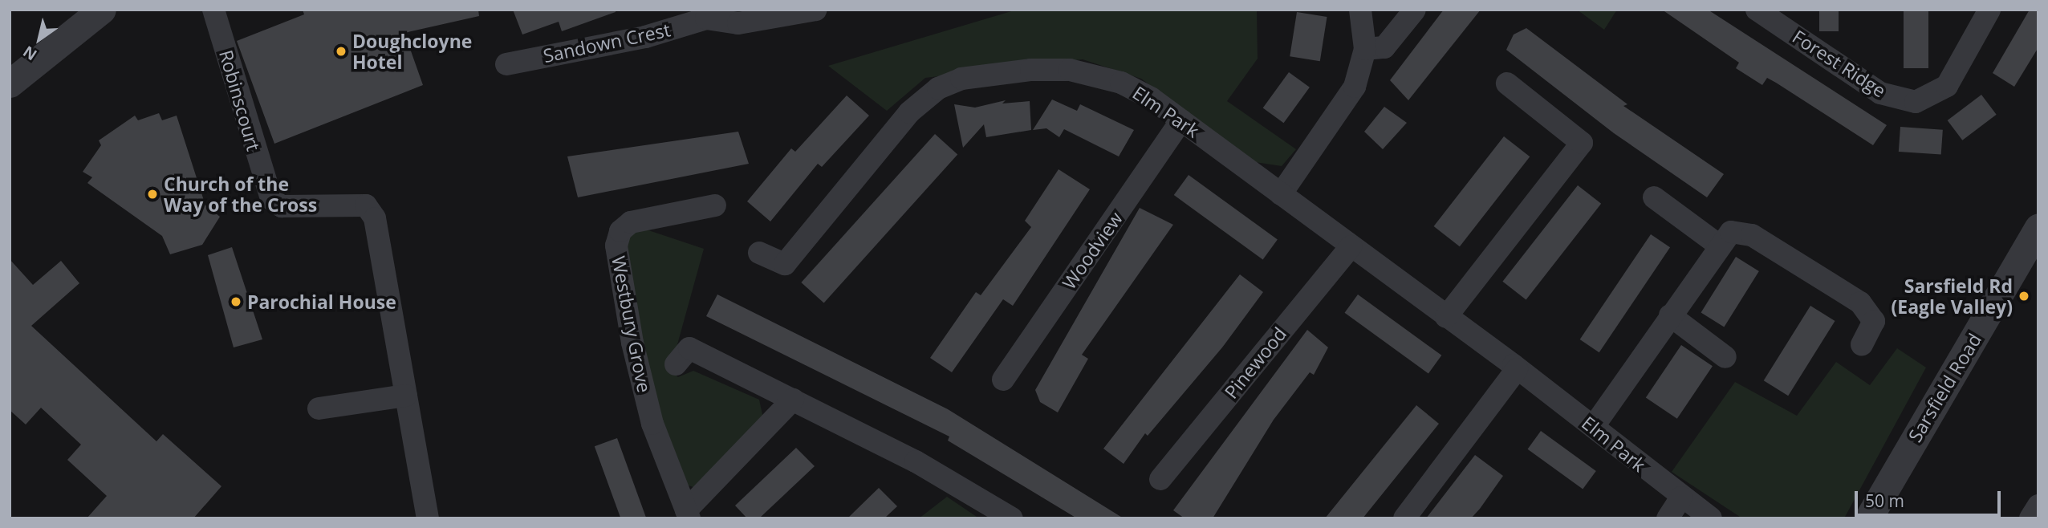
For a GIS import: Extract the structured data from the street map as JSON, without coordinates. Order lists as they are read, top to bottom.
{
  "streets": {
    "street": [
      "Sandown Crest",
      "Forest Ridge",
      "Robinscourt",
      "Elm Park",
      "Woodview",
      "Westbury Grove",
      "Pinewood",
      "Sarsfield Road"
    ]
  },
  "crossings": [
    ["Elm Park", "Woodview"],
    ["Elm Park", "Pinewood"]
  ],
  "places": [
    "Doughcloyne Hotel",
    "Church of the Way of the Cross",
    "Sarsfield Rd (Eagle Valley)",
    "Parochial House"
  ],
  "scale_bar": "50 m",
  "north": "bottom left"
}
